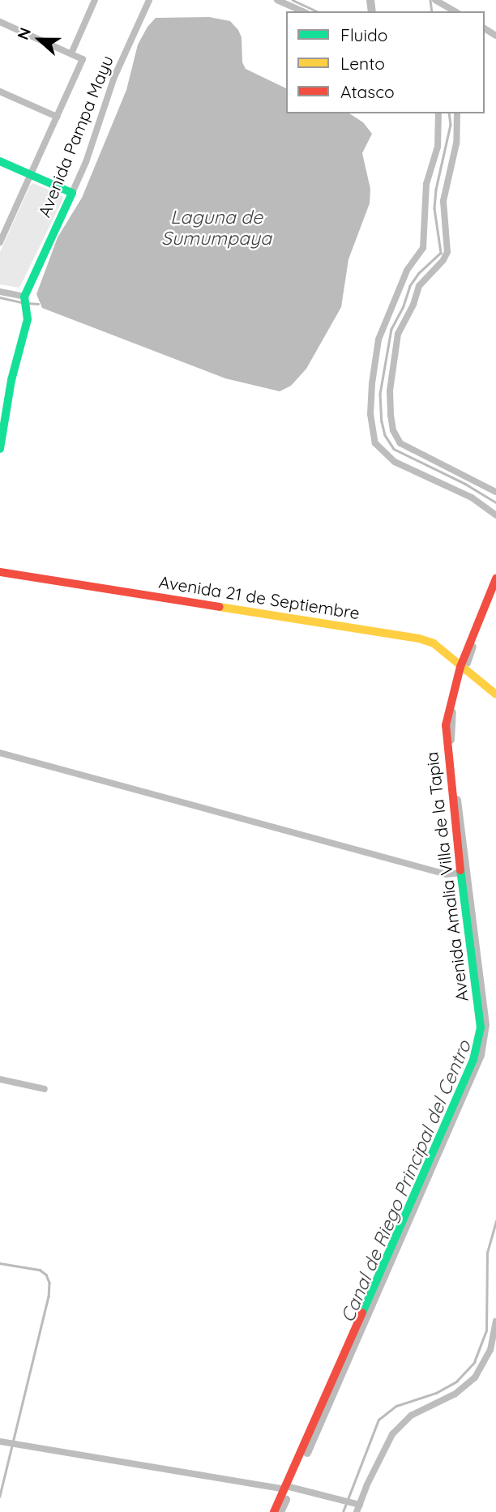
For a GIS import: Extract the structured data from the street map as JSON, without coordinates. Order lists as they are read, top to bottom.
{
  "streets": {
    "street": ["Avenida Pampa Mayu", "Avenida 21 de Septiembre", "Avenida Amalia Villa de la Tapia"]
  },
  "crossings": [
    ["Avenida 21 de Septiembre", "Avenida Amalia Villa de la Tapia"]
  ],
  "water": ["Laguna de Sumumpaya", "Canal de Riego Principal del Centro"],
  "legend": ["Fluido", "Lento", "Atasco"],
  "north": "left"
}
